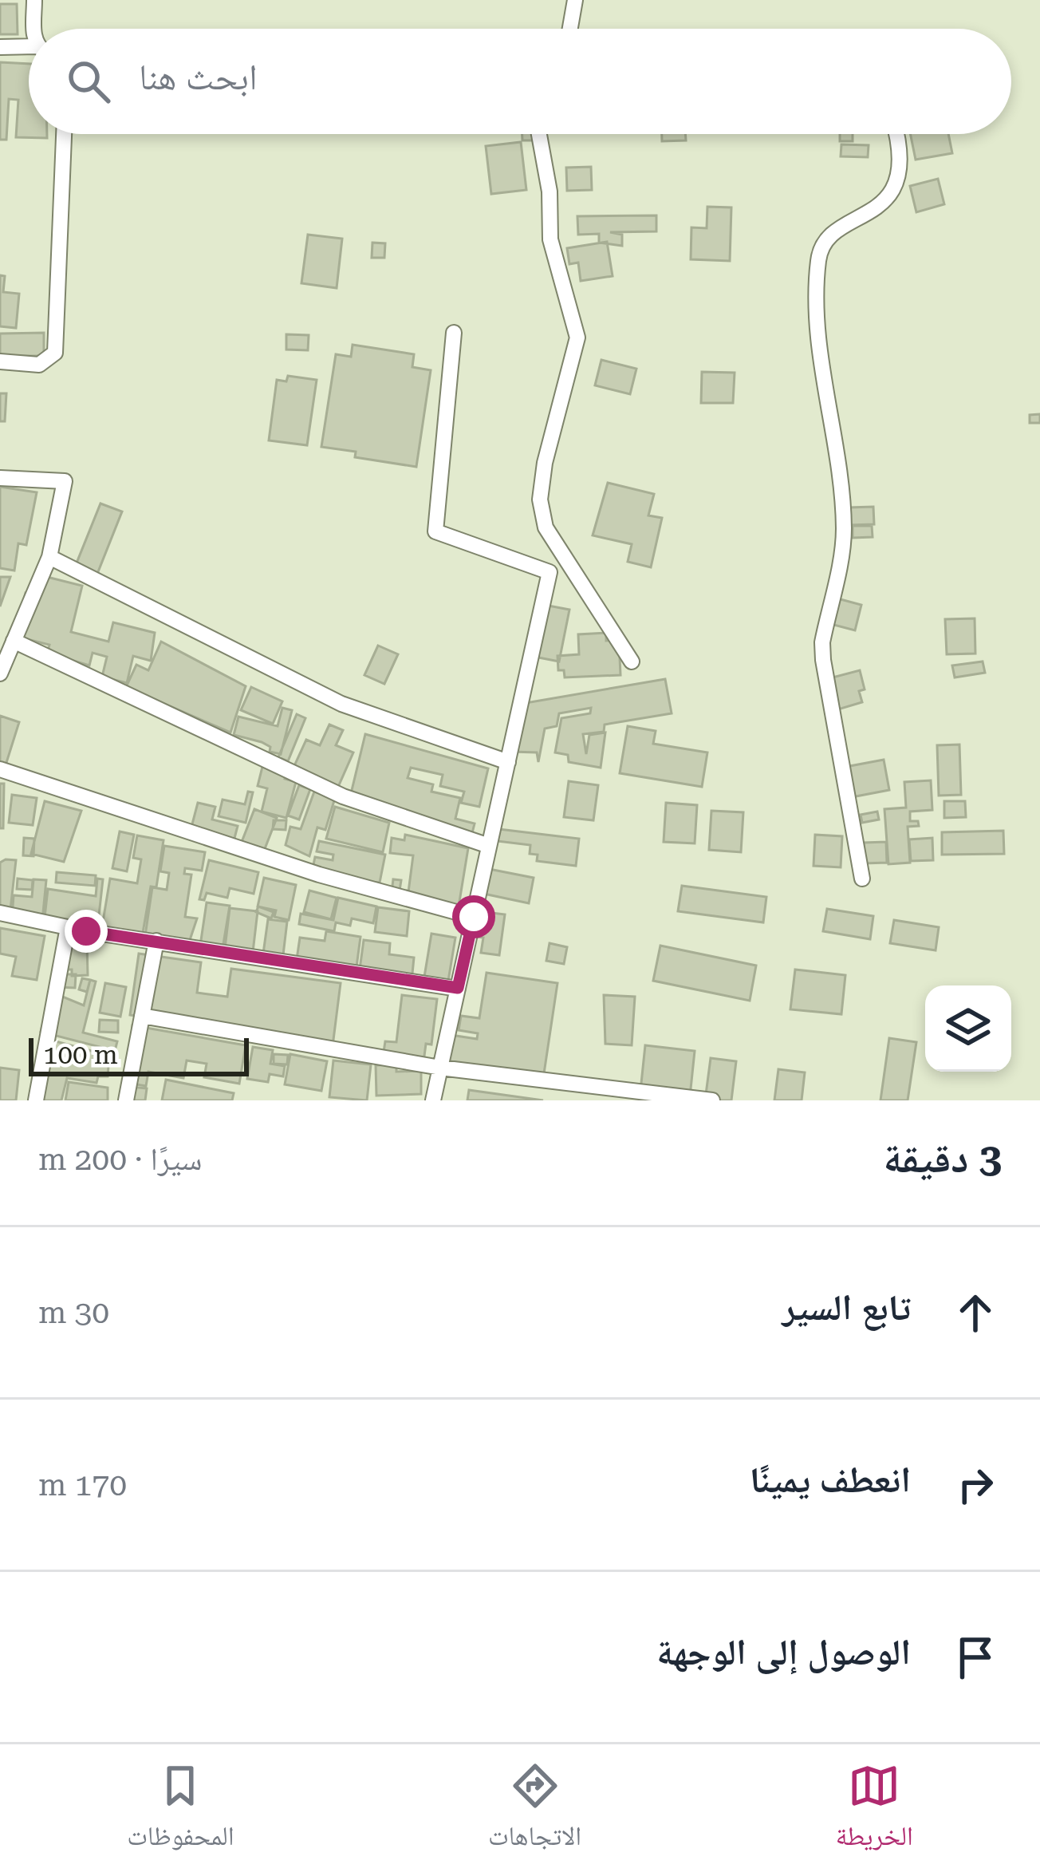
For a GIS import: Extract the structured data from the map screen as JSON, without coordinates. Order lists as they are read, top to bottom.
{
  "scale_bar": "100 m",
  "page": {
    "search": "ابحث هنا",
    "scale": "100 m",
    "heading": ["3 دقيقة", "سيرًا · 200 m"],
    "list": [
      ["تابع السير", "30 m"],
      ["انعطف يمينًا", "170 m"],
      "الوصول إلى الوجهة"
    ],
    "nav": ["الخريطة", "الاتجاهات", "المحفوظات"]
  }
}
